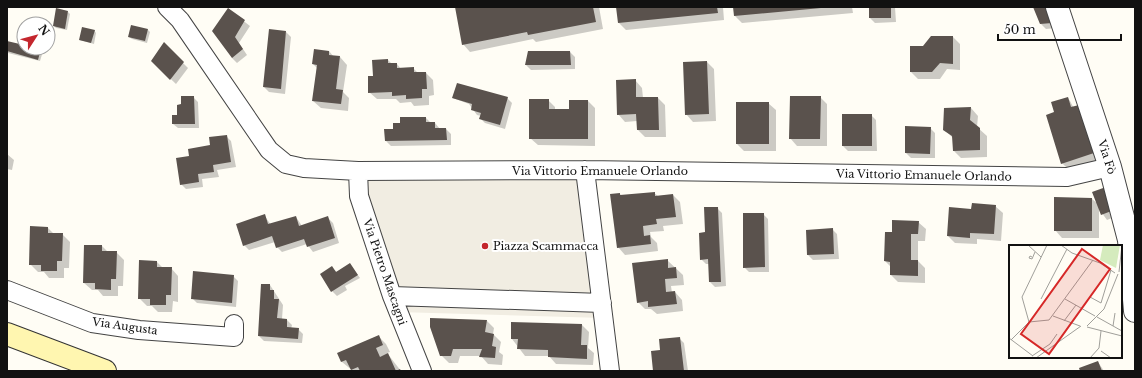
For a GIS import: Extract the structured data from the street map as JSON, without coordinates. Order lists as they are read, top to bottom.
{
  "streets": {
    "street": [
      "Via Fò",
      "Via Vittorio Emanuele Orlando",
      "Via Pietro Mascagni",
      "Via Augusta"
    ]
  },
  "crossings": [
    ["Via Fò", "Via Vittorio Emanuele Orlando"],
    ["Via Vittorio Emanuele Orlando", "Via Pietro Mascagni"]
  ],
  "places": ["Piazza Scammacca"],
  "scale_bar": "50 m",
  "north": "top right"
}
